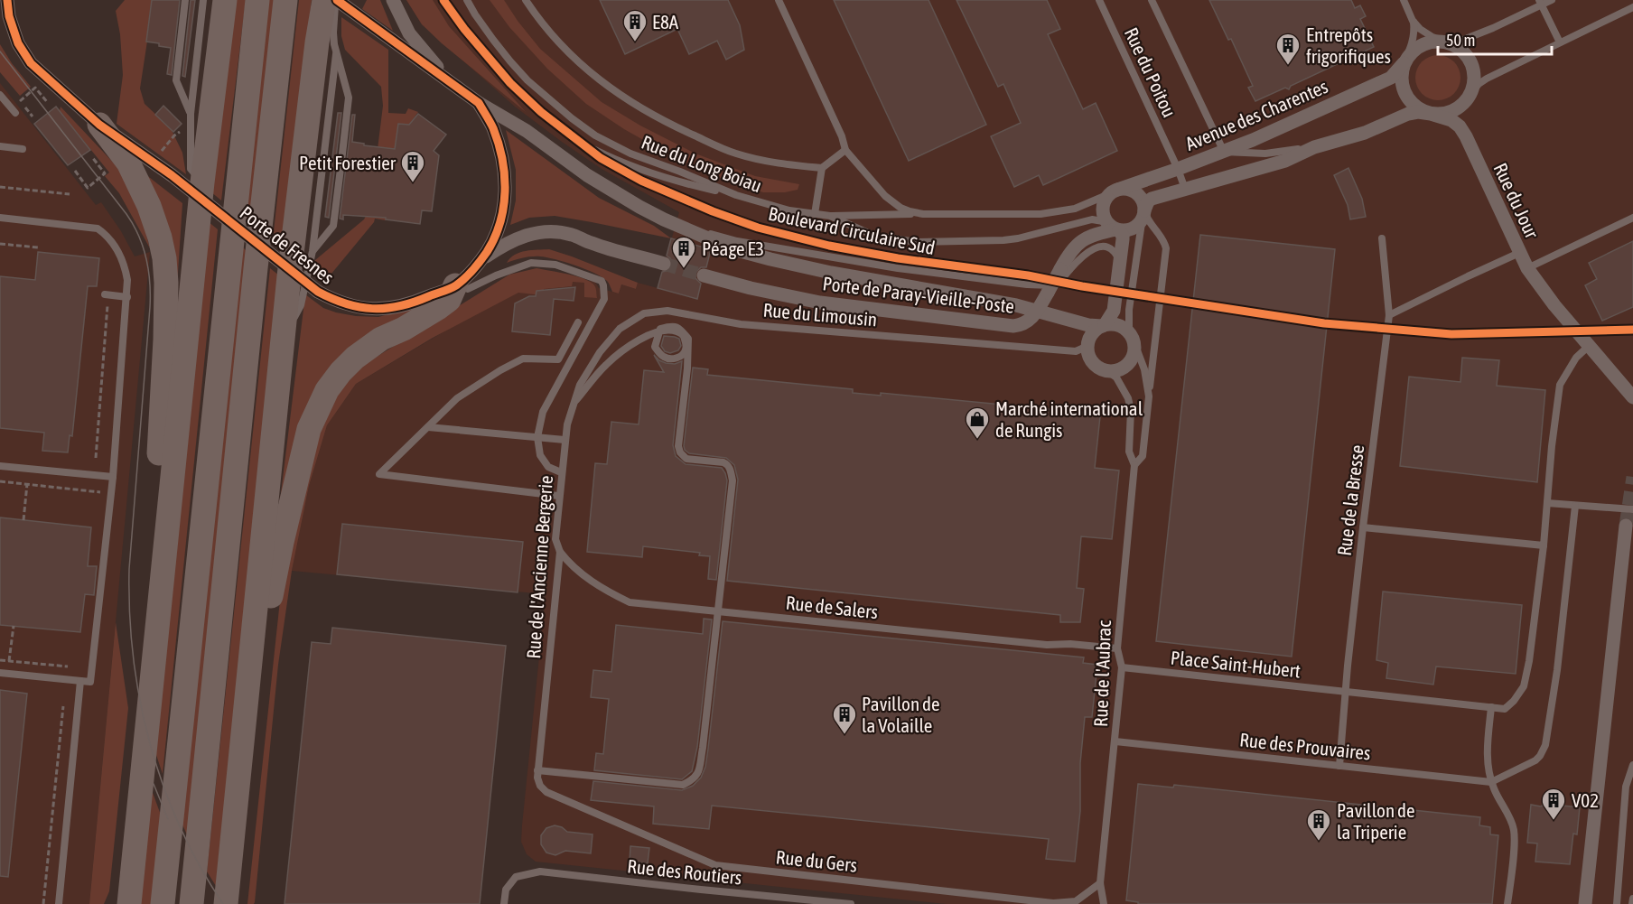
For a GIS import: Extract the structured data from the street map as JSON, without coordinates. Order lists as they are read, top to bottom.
{
  "streets": {
    "street": [
      "Avenue des Charentes",
      "Rue du Jour",
      "Porte de Fresnes",
      "Porte de Paray-Vieille-Poste"
    ],
    "lane": [
      "Rue du Poitou",
      "Rue du Long Boiau",
      "Boulevard Circulaire Sud",
      "Rue du Limousin",
      "Rue de la Bresse",
      "Rue de l'Ancienne Bergerie",
      "Rue de Salers",
      "Place Saint-Hubert",
      "Rue de l'Aubrac",
      "Rue des Prouvaires",
      "Rue du Gers",
      "Rue des Routiers"
    ]
  },
  "crossings": [
    ["Rue du Poitou", "Avenue des Charentes"],
    ["Avenue des Charentes", "Rue du Long Boiau"],
    ["Avenue des Charentes", "Rue du Jour"],
    ["Avenue des Charentes", "Porte de Paray-Vieille-Poste"],
    ["Avenue des Charentes", "Rue de l'Aubrac"],
    ["Rue du Long Boiau", "Porte de Paray-Vieille-Poste"],
    ["Rue du Long Boiau", "Rue de l'Aubrac"],
    ["Porte de Paray-Vieille-Poste", "Rue de l'Aubrac"],
    ["Rue du Limousin", "Rue de l'Ancienne Bergerie"],
    ["Rue du Limousin", "Rue de l'Aubrac"],
    ["Rue de la Bresse", "Place Saint-Hubert"],
    ["Rue de la Bresse", "Rue des Prouvaires"],
    ["Rue de l'Ancienne Bergerie", "Rue de Salers"],
    ["Rue de l'Ancienne Bergerie", "Rue du Gers"],
    ["Rue de Salers", "Rue de l'Aubrac"],
    ["Place Saint-Hubert", "Rue de l'Aubrac"],
    ["Rue de l'Aubrac", "Rue des Prouvaires"],
    ["Rue de l'Aubrac", "Rue du Gers"]
  ],
  "places": {
    "building": [
      "E8A",
      "Entrepôts frigorifiques",
      "Petit Forestier",
      "Péage E3",
      "Pavillon de la Volaille",
      "V02",
      "Pavillon de la Triperie"
    ],
    "shop": ["Marché international de Rungis"]
  },
  "scale_bar": "50 m"
}
